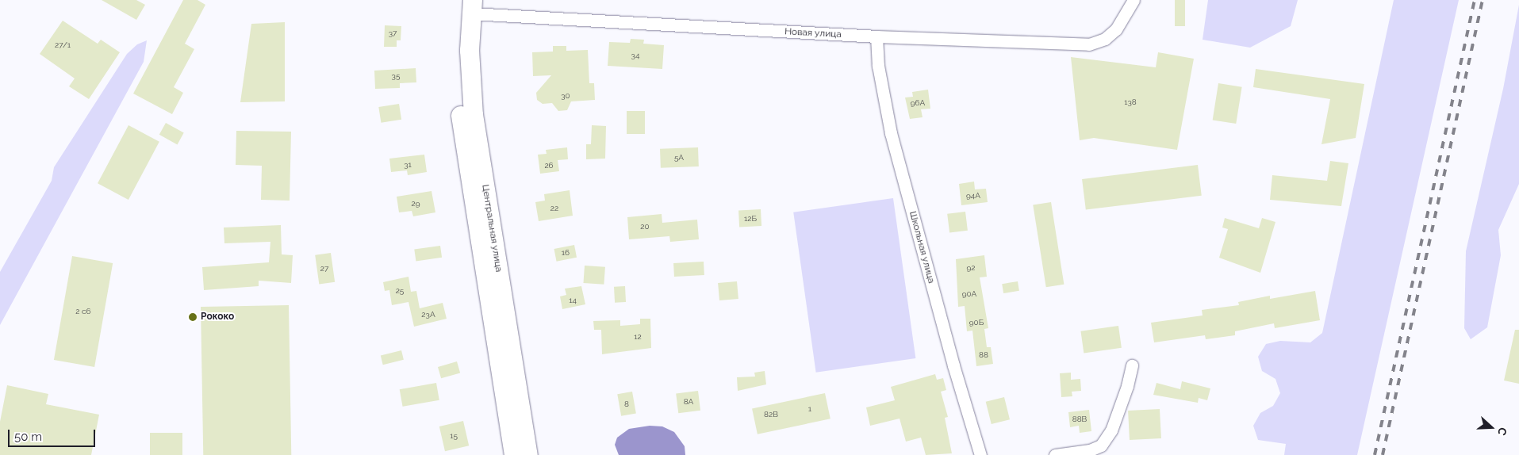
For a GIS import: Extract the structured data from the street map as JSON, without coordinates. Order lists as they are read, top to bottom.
{
  "streets": {
    "main road": ["Центральная улица"],
    "street": ["Новая улица", "Школьная улица"]
  },
  "crossings": [
    ["Новая улица", "Центральная улица"],
    ["Новая улица", "Школьная улица"]
  ],
  "places": ["Рококо"],
  "house_numbers": [
    "37",
    "27/1",
    "34",
    "35",
    "30",
    "138",
    "96А",
    "5А",
    "31",
    "26",
    "94А",
    "29",
    "22",
    "12Б",
    "20",
    "16",
    "92",
    "27",
    "25",
    "90А",
    "14",
    "2 с6",
    "23А",
    "90Б",
    "12",
    "88",
    "8А",
    "8",
    "1",
    "82В",
    "88В",
    "15"
  ],
  "scale_bar": "50 m",
  "north": "right"
}
